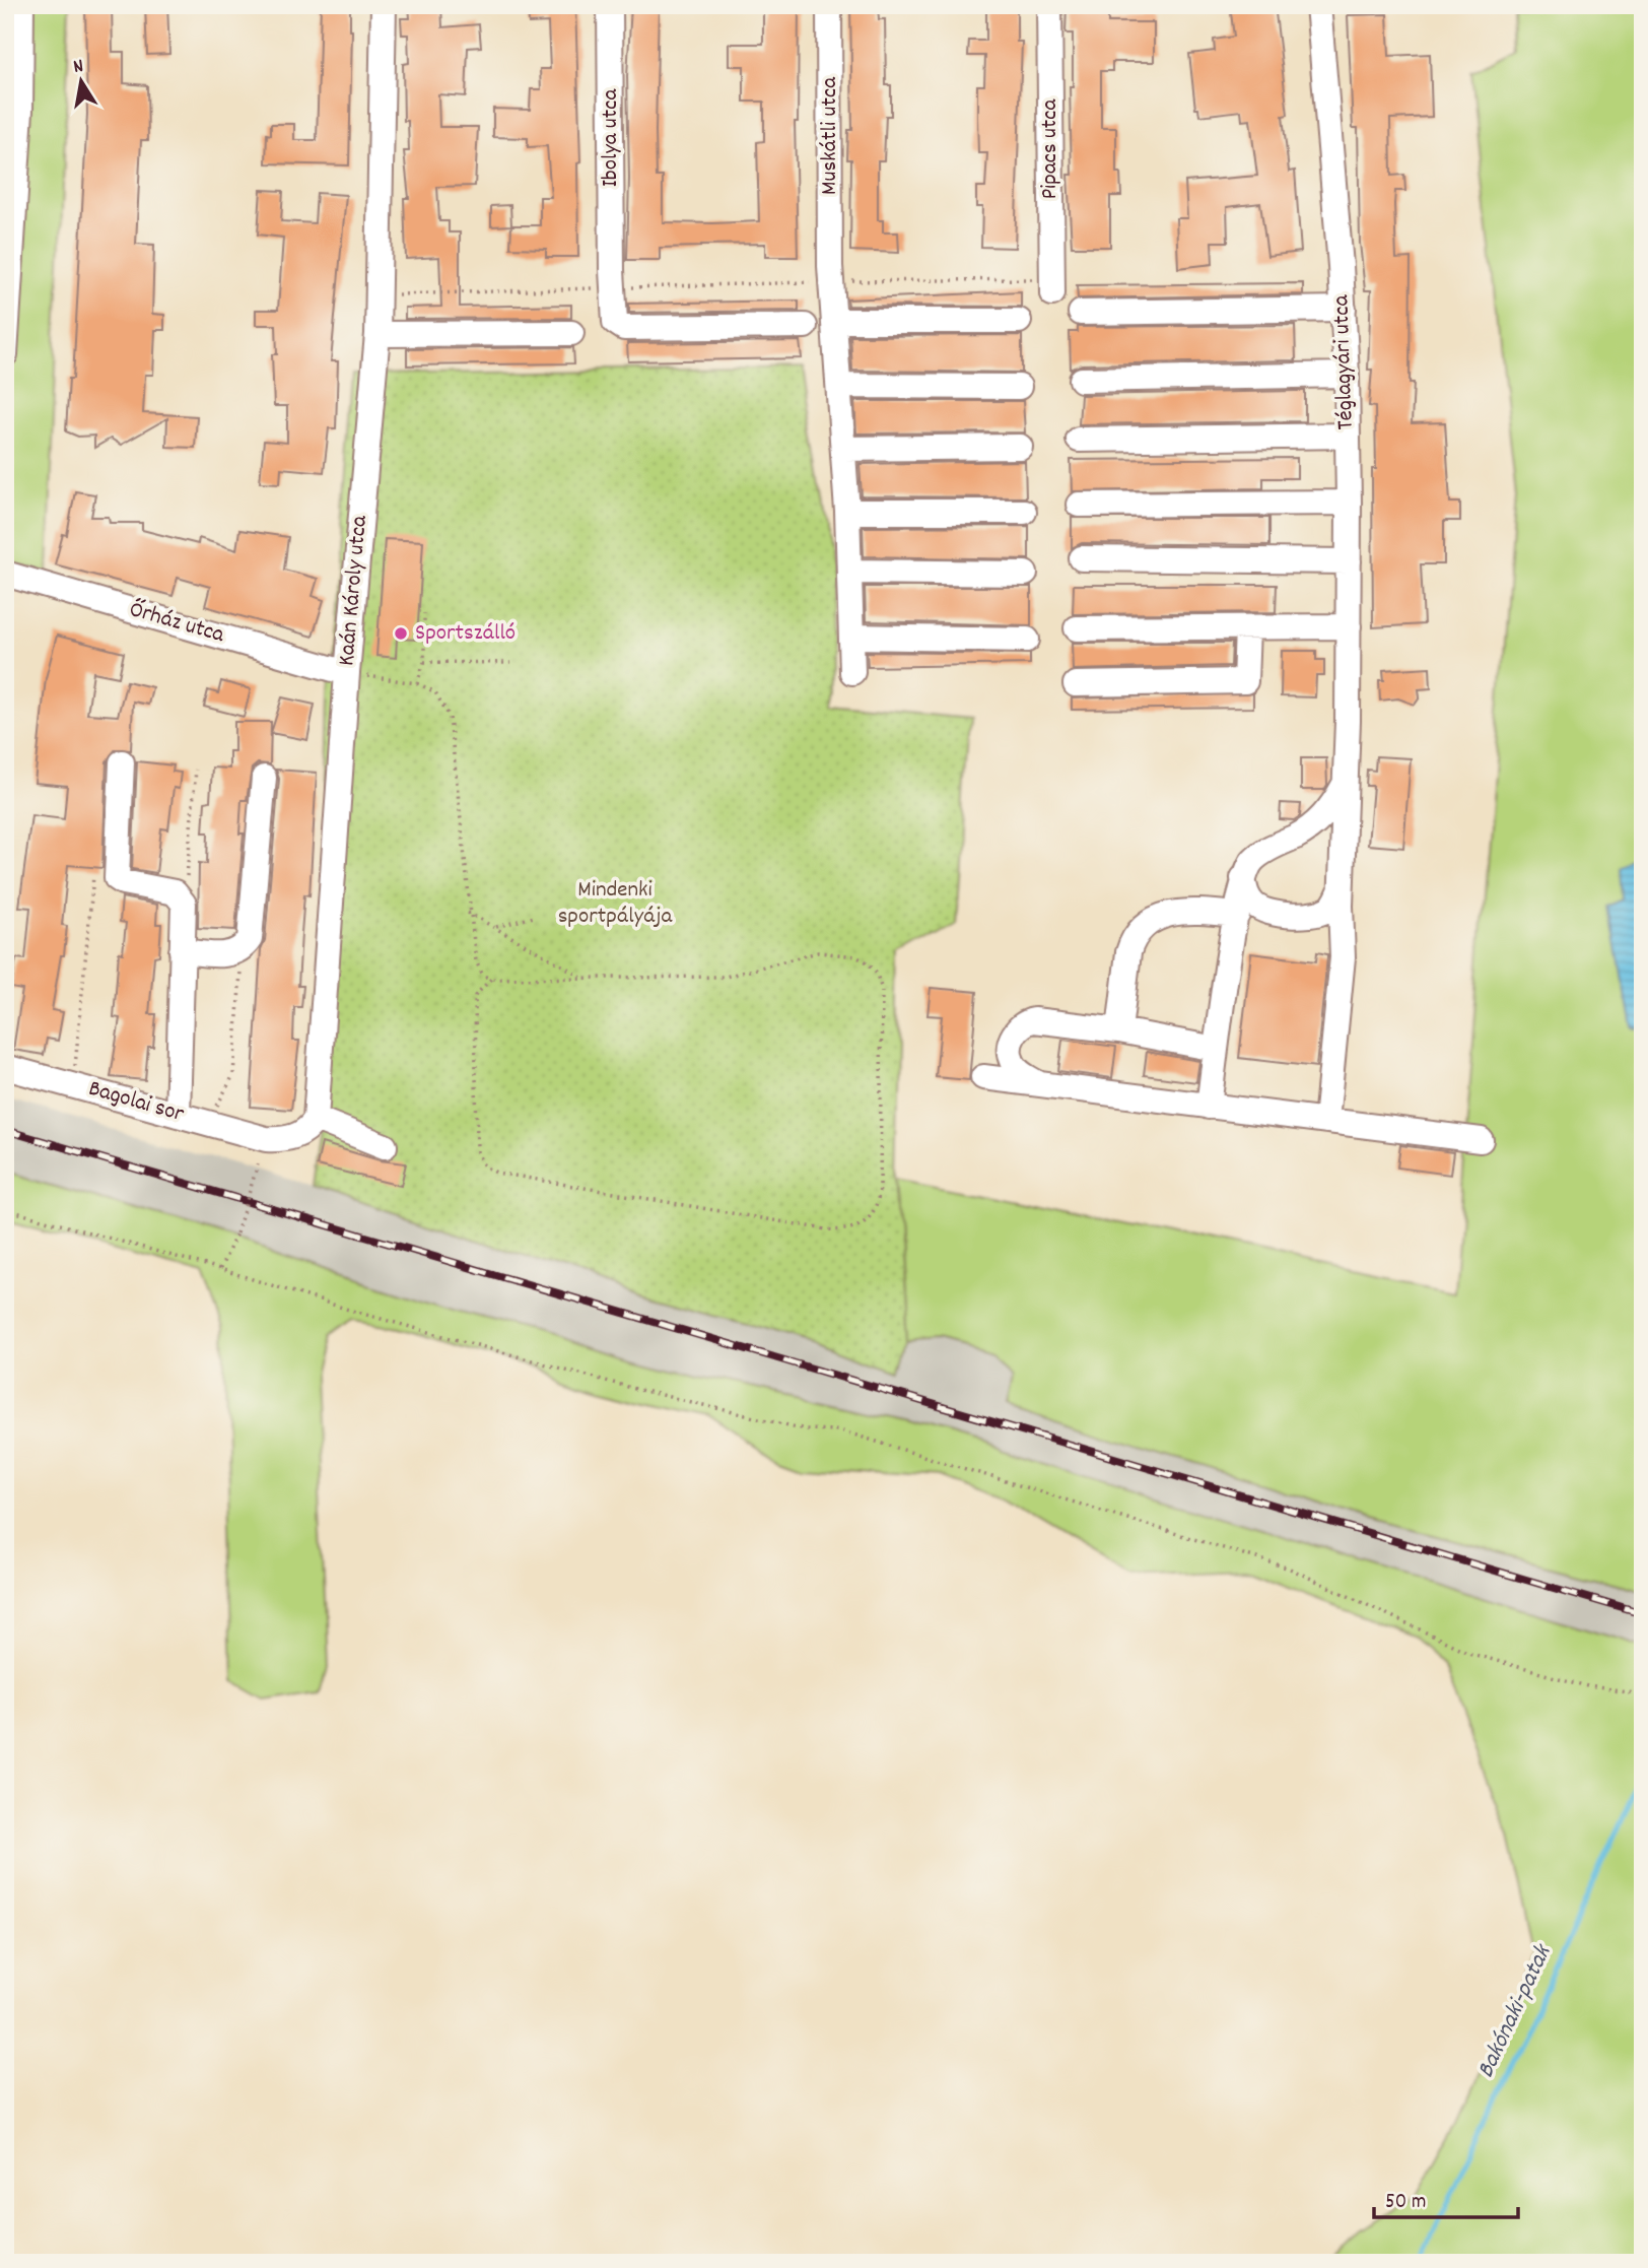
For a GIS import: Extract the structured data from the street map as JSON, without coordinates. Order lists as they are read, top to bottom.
{
  "streets": {
    "street": [
      "Muskátli utca",
      "Ibolya utca",
      "Pipacs utca",
      "Téglagyári utca",
      "Kaán Károly utca",
      "Őrház utca",
      "Bagolai sor"
    ]
  },
  "crossings": [
    ["Kaán Károly utca", "Őrház utca"],
    ["Kaán Károly utca", "Bagolai sor"]
  ],
  "water": ["Bakónaki-patak"],
  "parks": ["Mindenki sportpályája"],
  "places": ["Sportszálló"],
  "scale_bar": "50 m",
  "north": "top"
}
